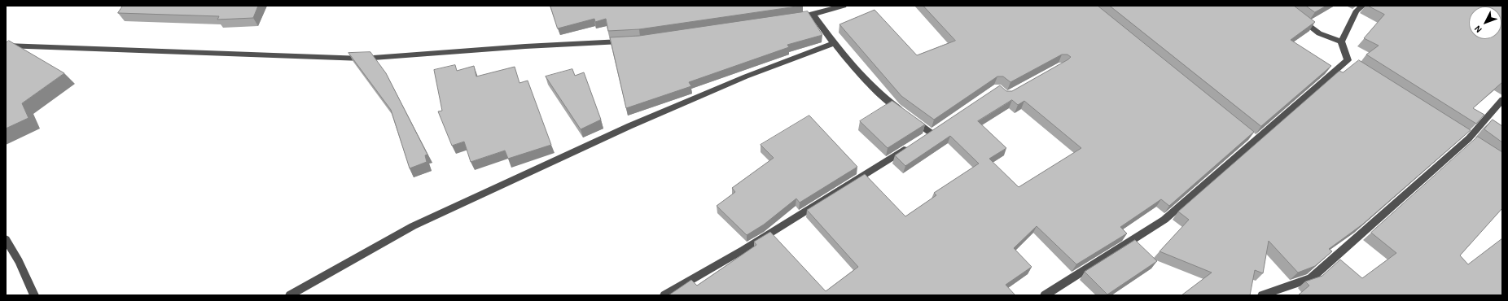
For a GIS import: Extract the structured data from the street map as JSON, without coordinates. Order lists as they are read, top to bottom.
{
  "north": "bottom left"
}
